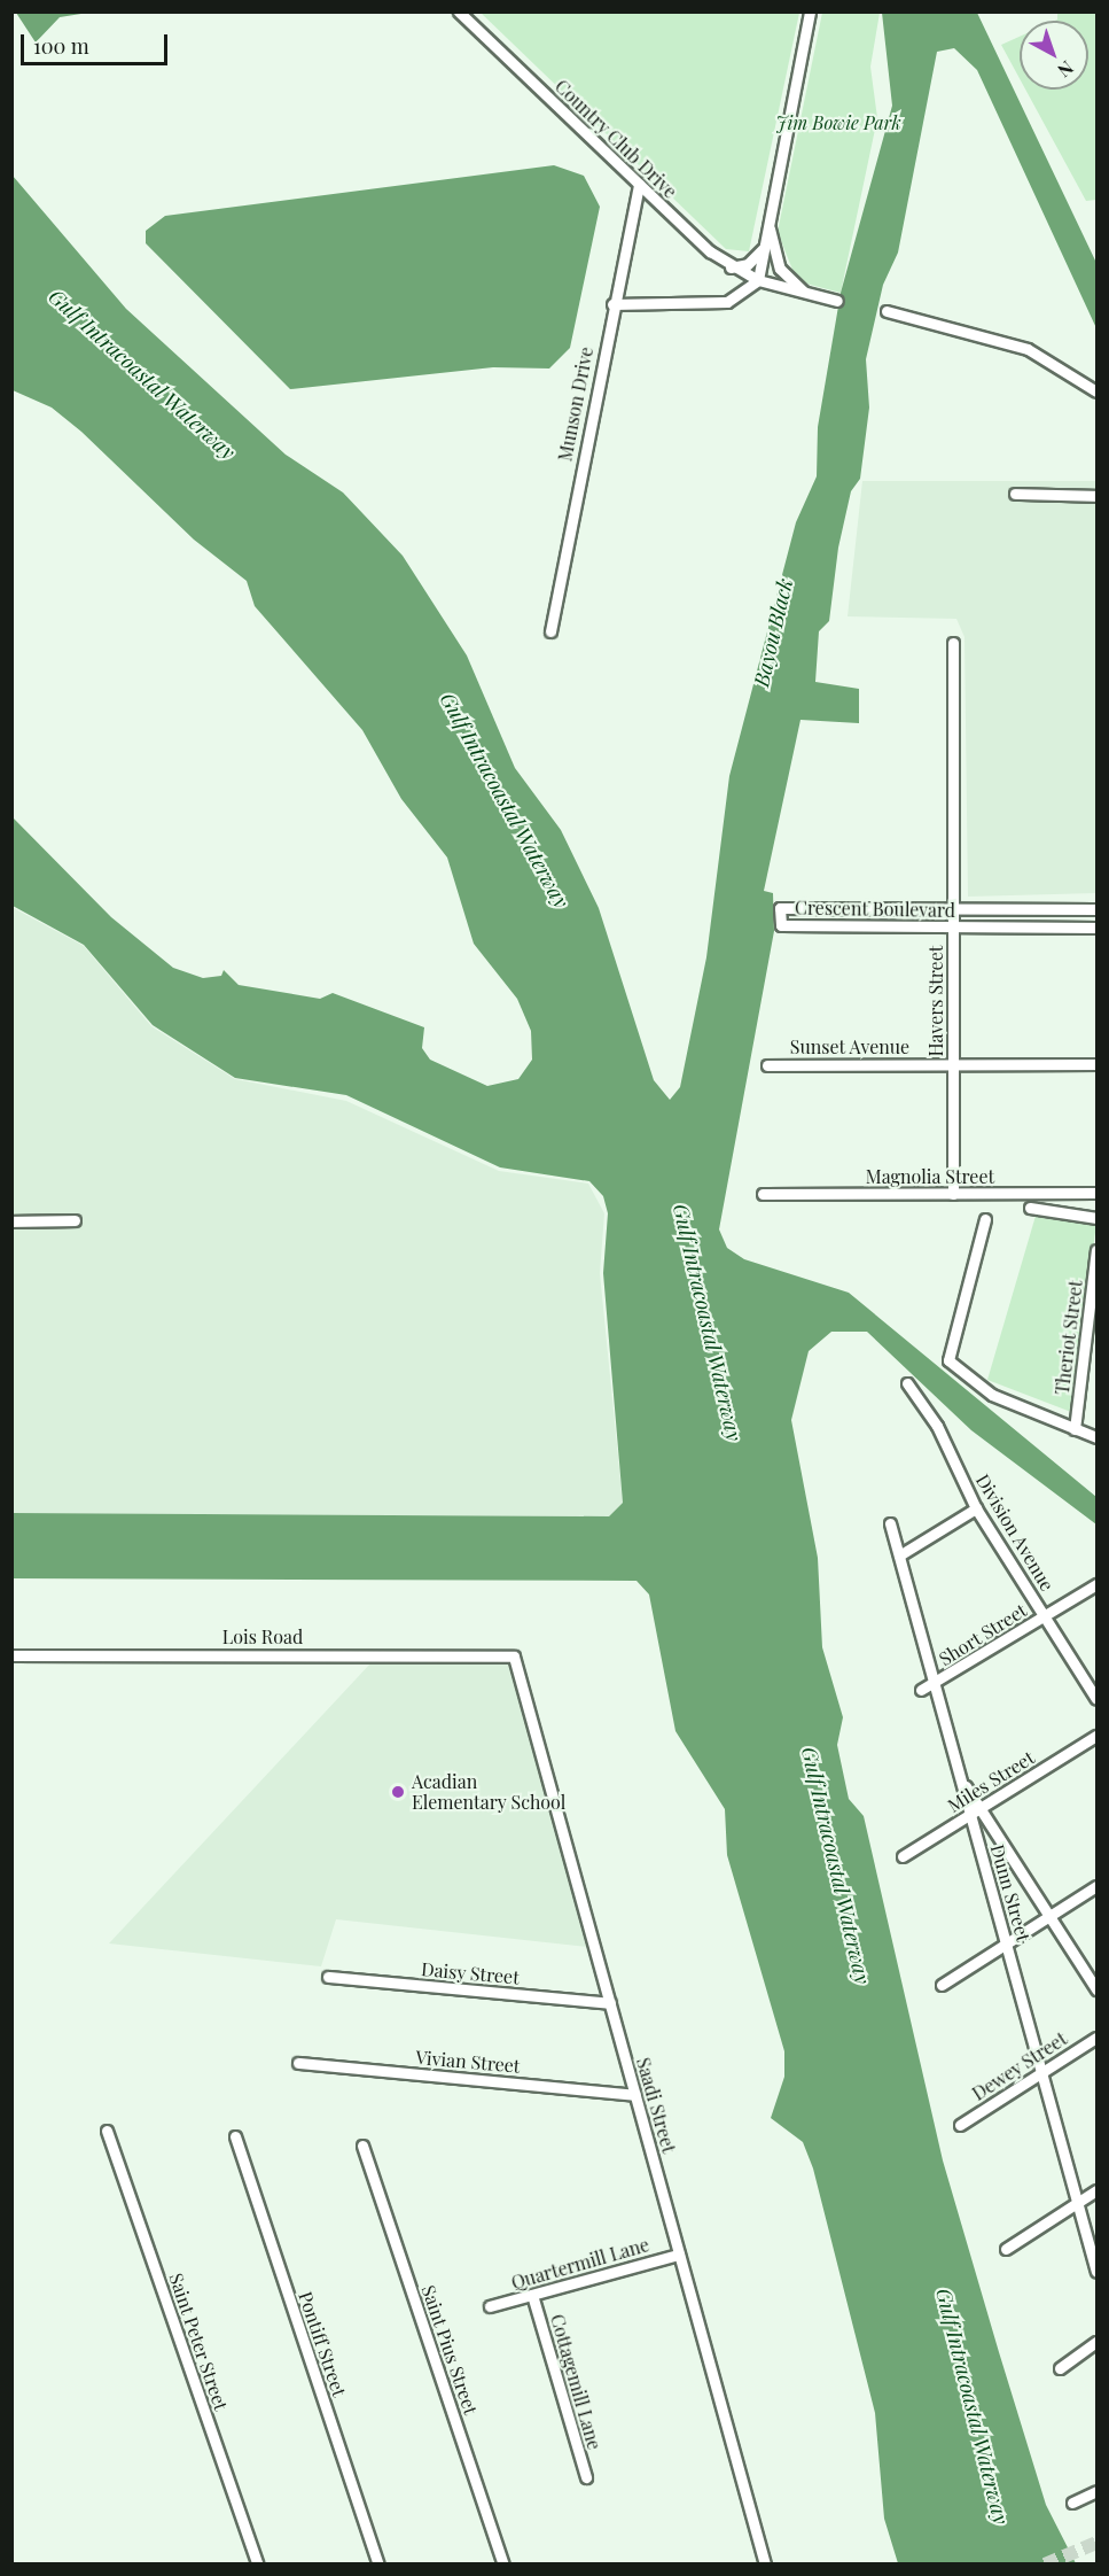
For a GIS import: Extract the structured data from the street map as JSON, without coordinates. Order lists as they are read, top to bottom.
{
  "streets": {
    "street": [
      "Country Club Drive",
      "Munson Drive",
      "Crescent Boulevard",
      "Havers Street",
      "Sunset Avenue",
      "Magnolia Street",
      "Theriot Street",
      "Division Avenue",
      "Short Street",
      "Lois Road",
      "Miles Street",
      "Dunn Street",
      "Daisy Street",
      "Vivian Street",
      "Dewey Street",
      "Saadi Street",
      "Quartermill Lane",
      "Saint Peter Street",
      "Pontiff Street",
      "Saint Pius Street",
      "Cottagemill Lane"
    ]
  },
  "crossings": [
    ["Country Club Drive", "Munson Drive"],
    ["Crescent Boulevard", "Havers Street"],
    ["Havers Street", "Sunset Avenue"],
    ["Havers Street", "Magnolia Street"],
    ["Division Avenue", "Short Street"],
    ["Short Street", "Dunn Street"],
    ["Lois Road", "Saadi Street"],
    ["Miles Street", "Dunn Street"],
    ["Dunn Street", "Dewey Street"],
    ["Daisy Street", "Saadi Street"],
    ["Vivian Street", "Saadi Street"],
    ["Saadi Street", "Quartermill Lane"],
    ["Quartermill Lane", "Cottagemill Lane"]
  ],
  "water": ["Gulf Intracoastal Waterway", "Bayou Black"],
  "parks": ["Jim Bowie Park"],
  "places": ["Acadian Elementary School"],
  "scale_bar": "100 m",
  "north": "bottom right"
}
